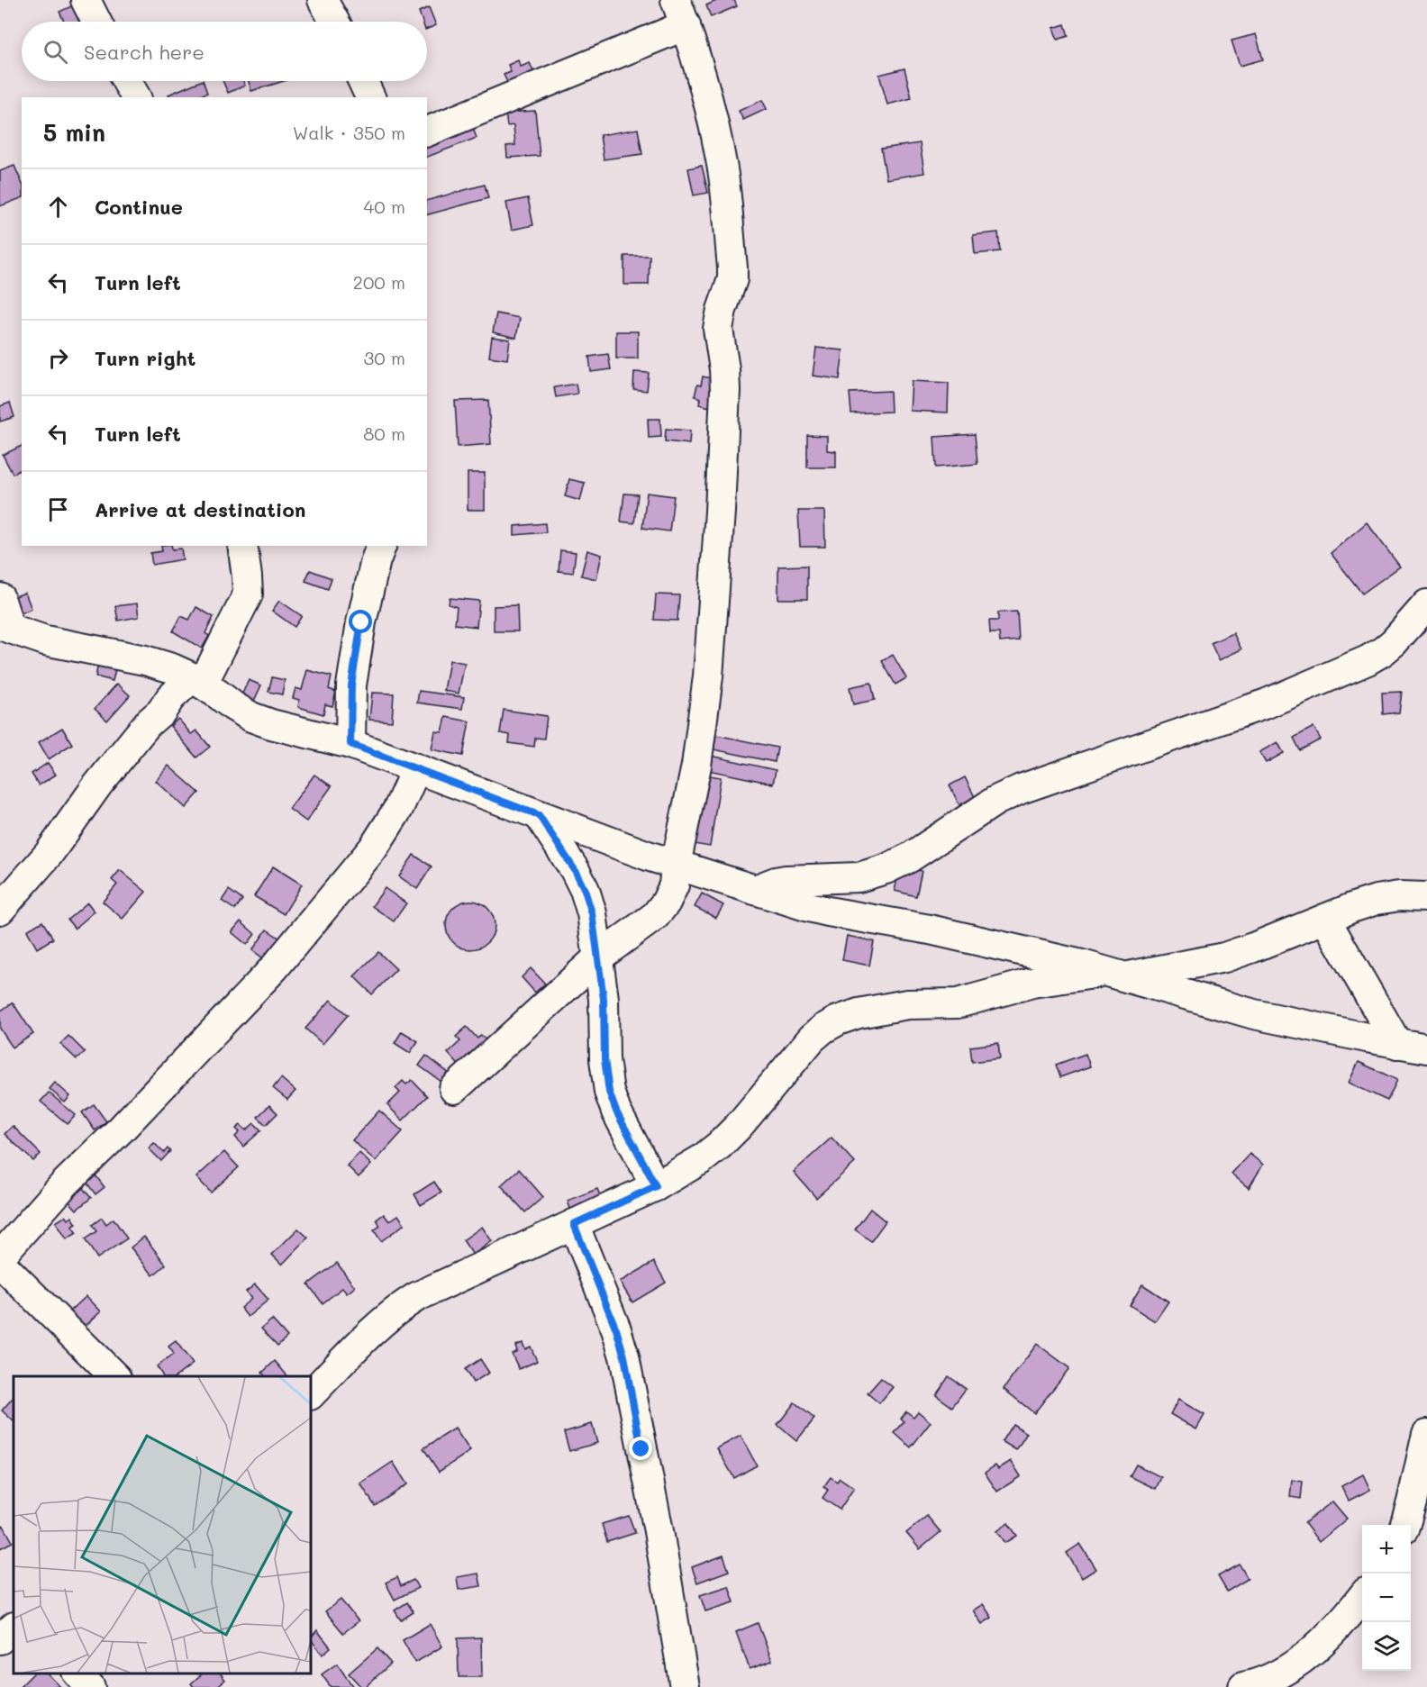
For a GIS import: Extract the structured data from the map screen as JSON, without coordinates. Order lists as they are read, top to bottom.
{
  "page": {
    "search": "Search here",
    "heading": ["5 min", "Walk · 350 m"],
    "list": [
      ["Continue", "40 m"],
      ["Turn left", "200 m"],
      ["Turn right", "30 m"],
      ["Turn left", "80 m"],
      "Arrive at destination"
    ],
    "map_buttons": ["+", "−"]
  }
}
